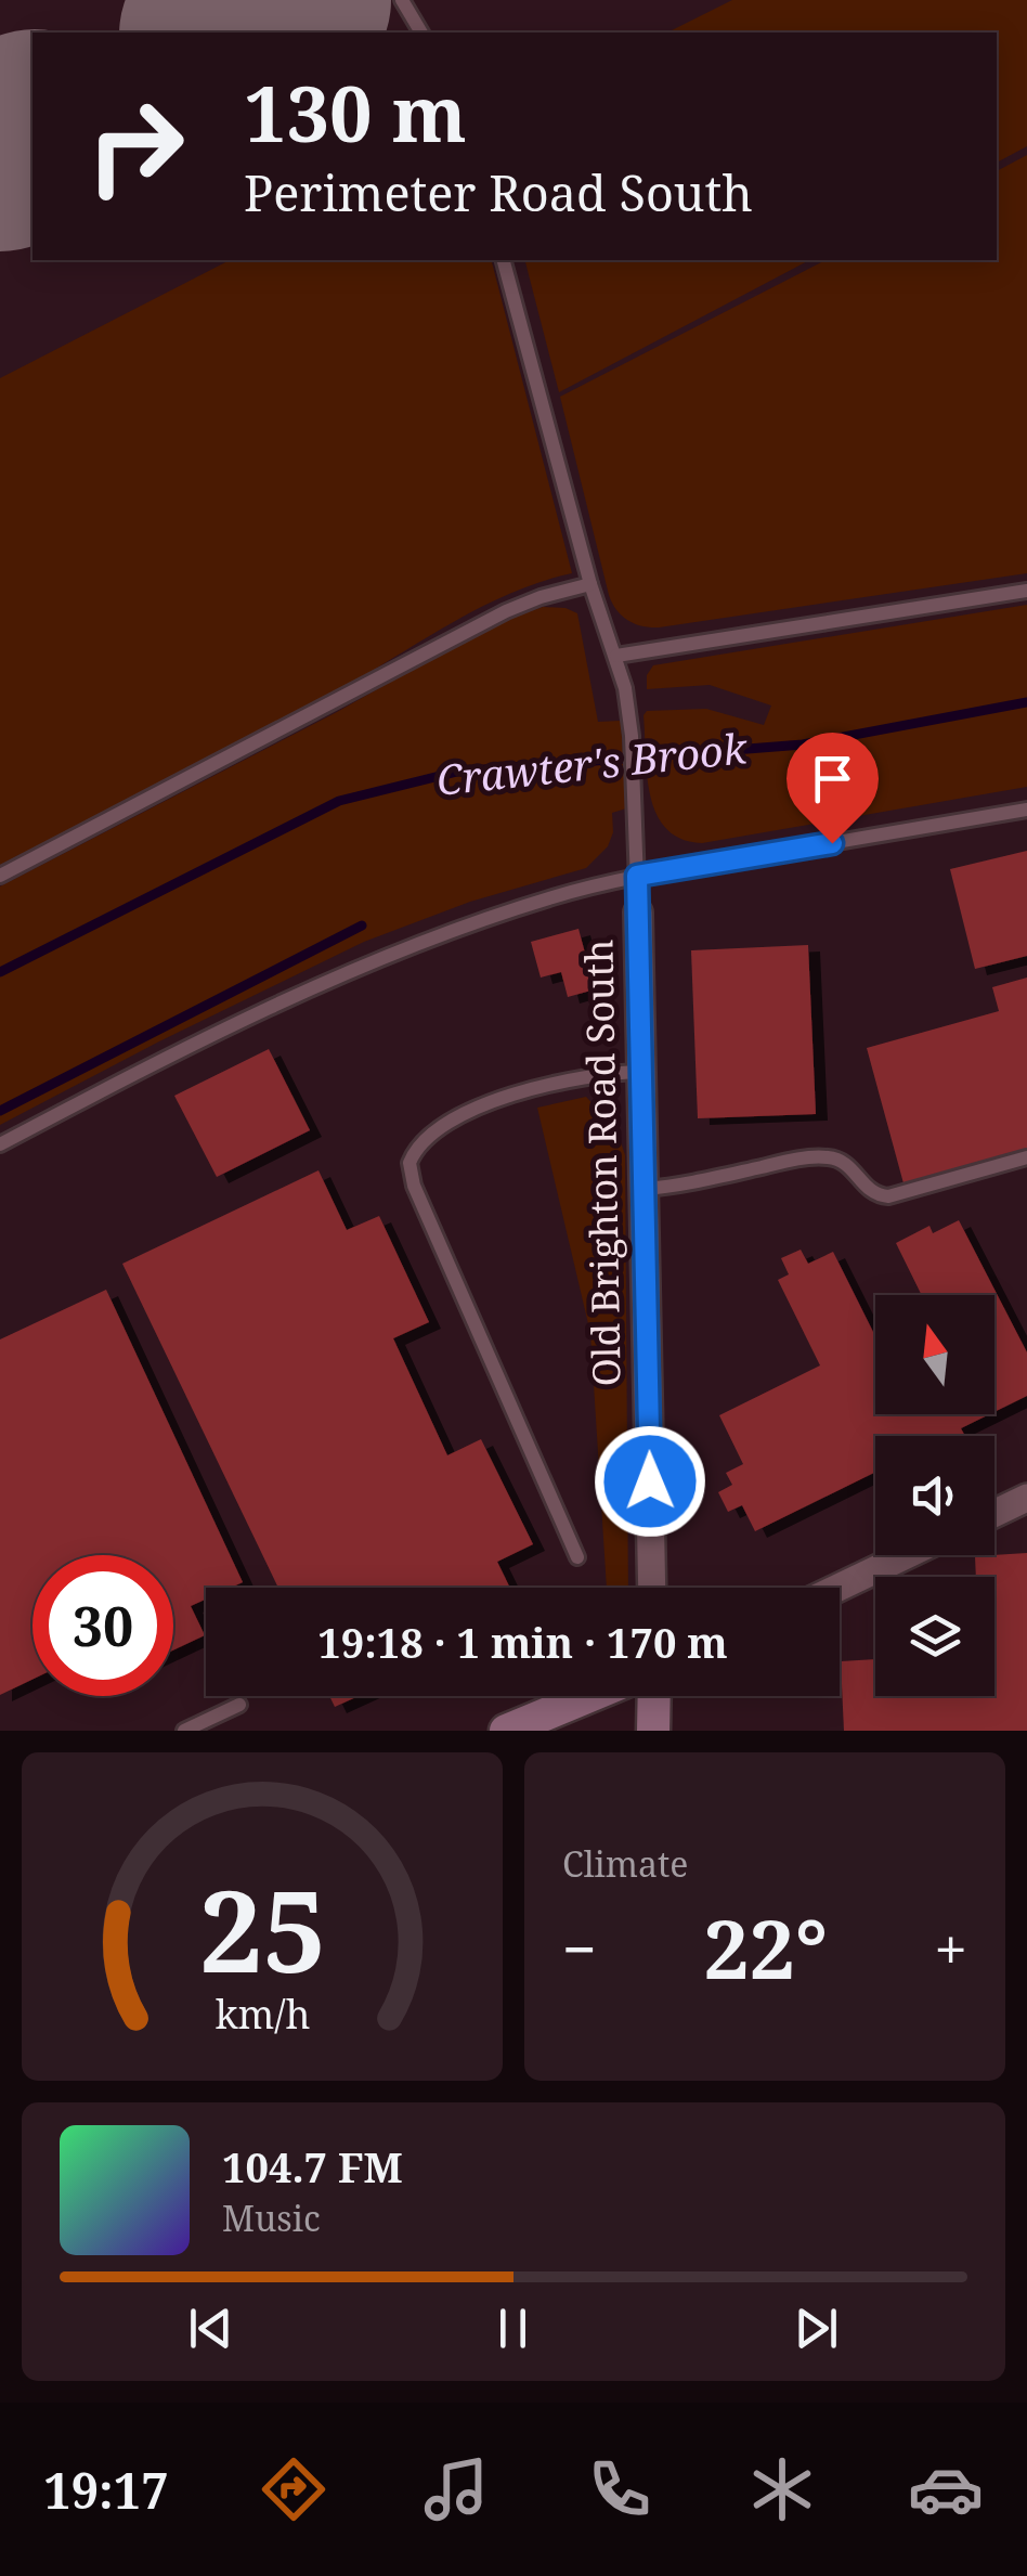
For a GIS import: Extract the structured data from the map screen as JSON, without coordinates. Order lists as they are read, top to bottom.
{
  "streets": {
    "street": ["Old Brighton Road South"]
  },
  "water": ["Crawter's Brook"],
  "north": "top",
  "page": {
    "turn": ["130 m", "Perimeter Road South"],
    "limit": "30",
    "trip": "19:18 · 1 min · 170 m",
    "tile": "Climate",
    "heat": ["−", "22°", "+"],
    "song": ["104.7 FM", "Music"],
    "tabs": "19:17",
    "gauge": ["25", "km/h"]
  }
}
